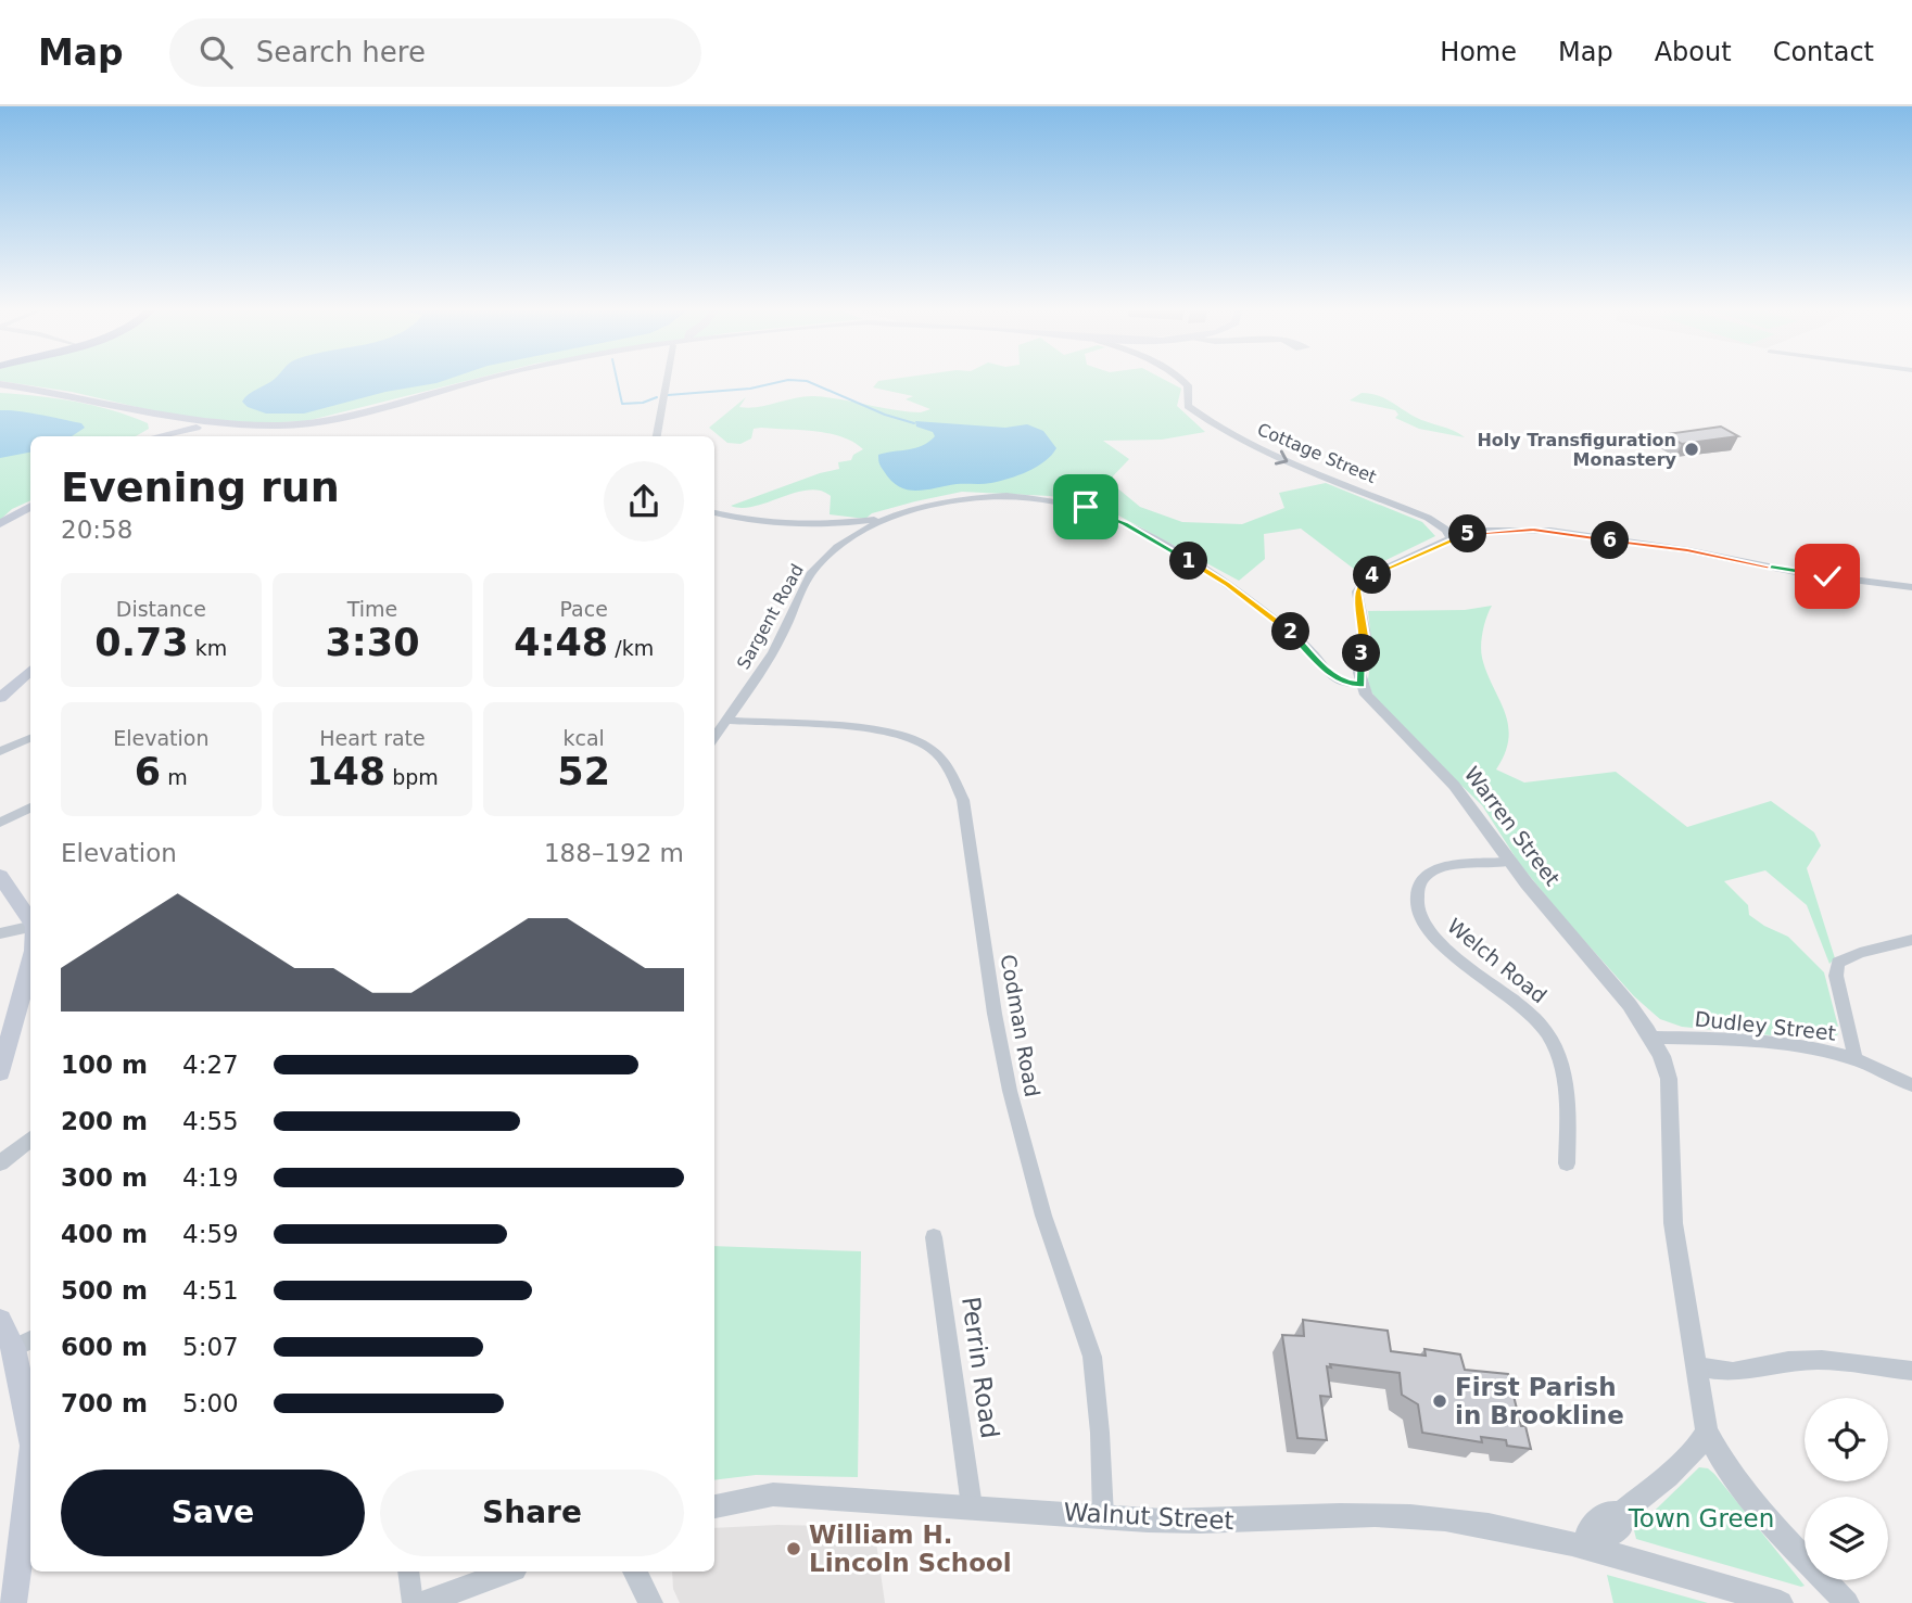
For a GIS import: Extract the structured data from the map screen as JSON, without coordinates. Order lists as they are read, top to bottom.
{
  "streets": {
    "street": [
      "Cottage Street",
      "Sargent Road",
      "Warren Street",
      "Welch Road",
      "Codman Road",
      "Dudley Street",
      "Perrin Road",
      "Walnut Street"
    ]
  },
  "crossings": [
    ["Sargent Road", "Warren Street"],
    ["Sargent Road", "Codman Road"],
    ["Warren Street", "Welch Road"],
    ["Warren Street", "Dudley Street"],
    ["Codman Road", "Walnut Street"],
    ["Perrin Road", "Walnut Street"]
  ],
  "one_way": ["Cottage Street"],
  "parks": ["Town Green"],
  "places": ["Holy Transfiguration Monastery", "First Parish in Brookline", "William H. Lincoln School"],
  "page": {
    "header": "Map",
    "search": "Search here",
    "nav": [
      "Home",
      "Map",
      "About",
      "Contact"
    ],
    "heading": ["Evening run", "20:58"],
    "pins": [
      "5",
      "6",
      "1",
      "4",
      "2",
      "3"
    ],
    "stats": [
      ["Distance", "0.73 km"],
      ["Time", "3:30"],
      ["Pace", "4:48 /km"],
      ["Elevation", "6 m"],
      ["Heart rate", "148 bpm"],
      ["kcal", "52"]
    ],
    "chart": ["Elevation", "188–192 m"],
    "list": [
      {
        "name": "100 m",
        "note": "4:27"
      },
      {
        "name": "200 m",
        "note": "4:55"
      },
      {
        "name": "300 m",
        "note": "4:19"
      },
      {
        "name": "400 m",
        "note": "4:59"
      },
      {
        "name": "500 m",
        "note": "4:51"
      },
      {
        "name": "600 m",
        "note": "5:07"
      },
      {
        "name": "700 m",
        "note": "5:00"
      }
    ],
    "buttons": ["Save", "Share"]
  }
}
